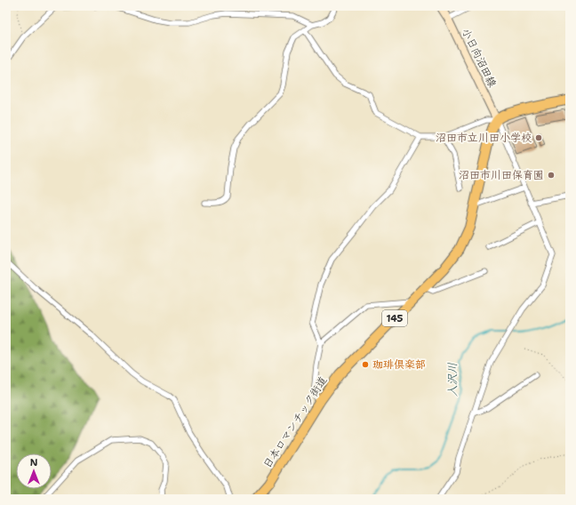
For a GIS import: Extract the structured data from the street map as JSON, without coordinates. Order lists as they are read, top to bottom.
{
  "streets": {
    "highway": ["145", "日本ロマンチック街道"],
    "main road": ["小日向沼田線"]
  },
  "crossings": [
    ["小日向沼田線", "日本ロマンチック街道"]
  ],
  "water": ["入沢川"],
  "places": ["沼田市立川田小学校", "沼田市川田保育園", "珈琲倶楽部"],
  "north": "top"
}
